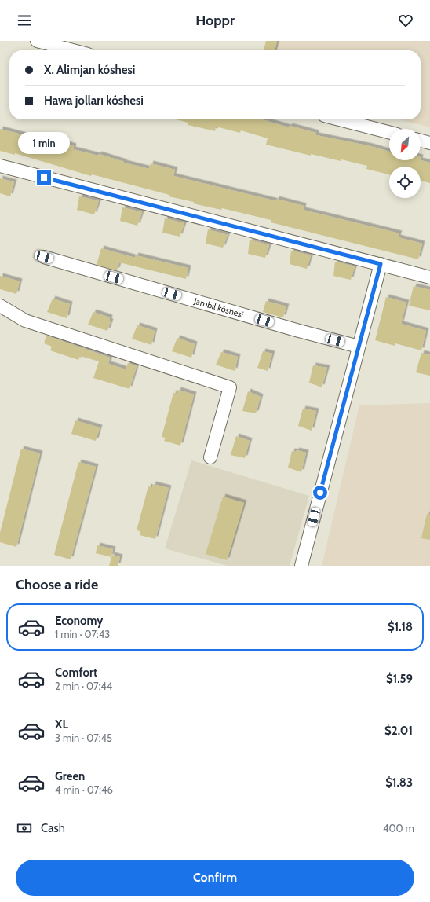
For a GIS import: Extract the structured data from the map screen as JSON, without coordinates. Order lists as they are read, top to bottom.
{
  "streets": {
    "street": ["Jambıl kóshesi"]
  },
  "north": "bottom left",
  "page": {
    "header": "Hoppr",
    "banner": ["X. Alimjan kóshesi", "Hawa jolları kóshesi"],
    "bubble": "1 min",
    "heading": "Choose a ride",
    "list": [
      {
        "name": "Economy",
        "note": "1 min · 07:43",
        "value": "$1.18"
      },
      {
        "name": "Comfort",
        "note": "2 min · 07:44",
        "value": "$1.59"
      },
      {
        "name": "XL",
        "note": "3 min · 07:45",
        "value": "$2.01"
      },
      {
        "name": "Green",
        "note": "4 min · 07:46",
        "value": "$1.83"
      }
    ],
    "pay": ["Cash", "400 m"],
    "buttons": "Confirm"
  }
}
